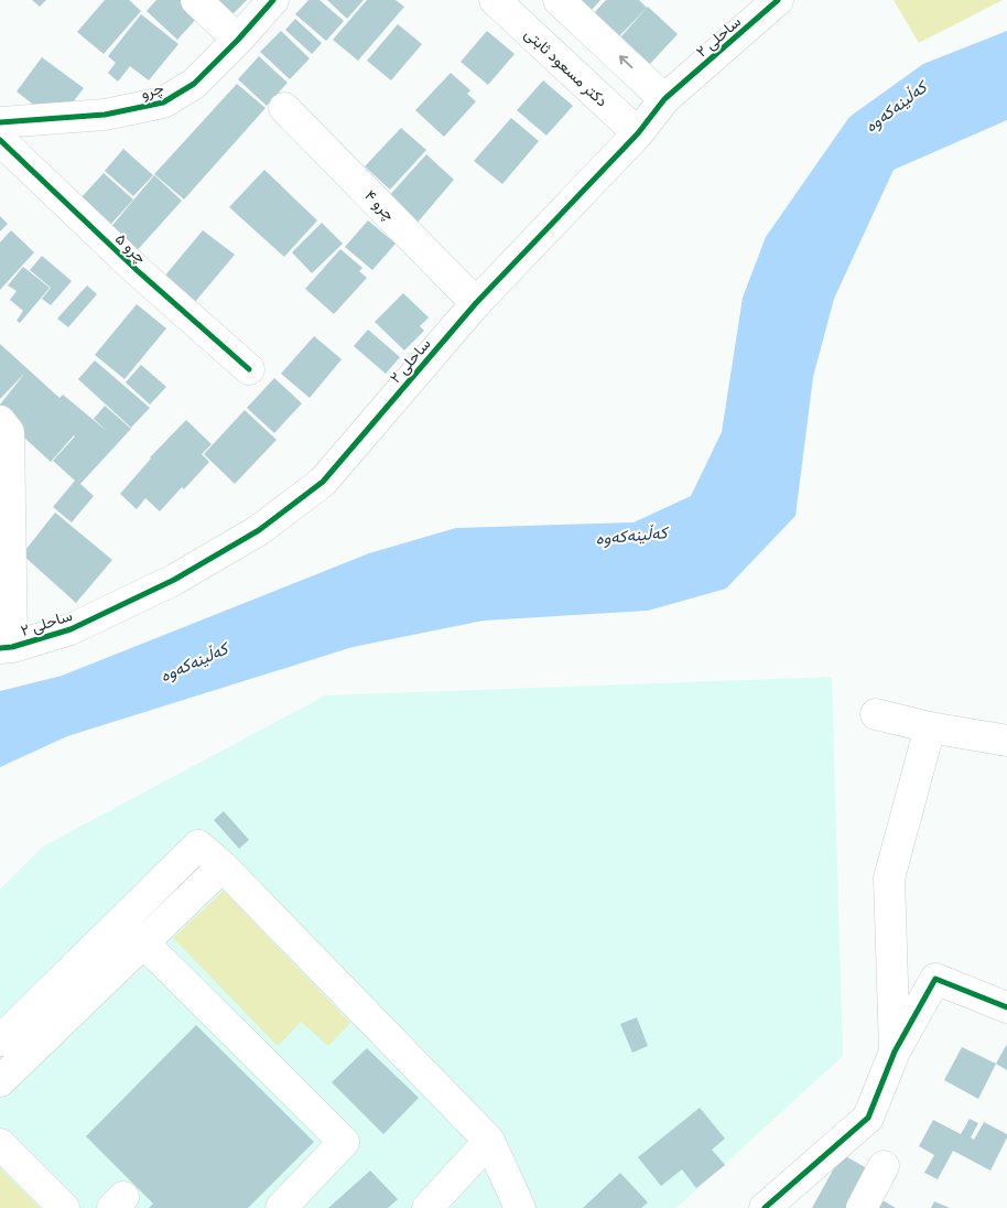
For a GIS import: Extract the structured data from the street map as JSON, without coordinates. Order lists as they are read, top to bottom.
{
  "streets": {
    "street": [
      "ساحلی ۲",
      "دکتر مسعود ثابتی",
      "چرو",
      "چرو ۴",
      "چرو ۵"
    ]
  },
  "crossings": [
    ["ساحلی ۲", "دکتر مسعود ثابتی"],
    ["ساحلی ۲", "چرو ۴"]
  ],
  "water": ["کەڵینەکەوە"]
}
